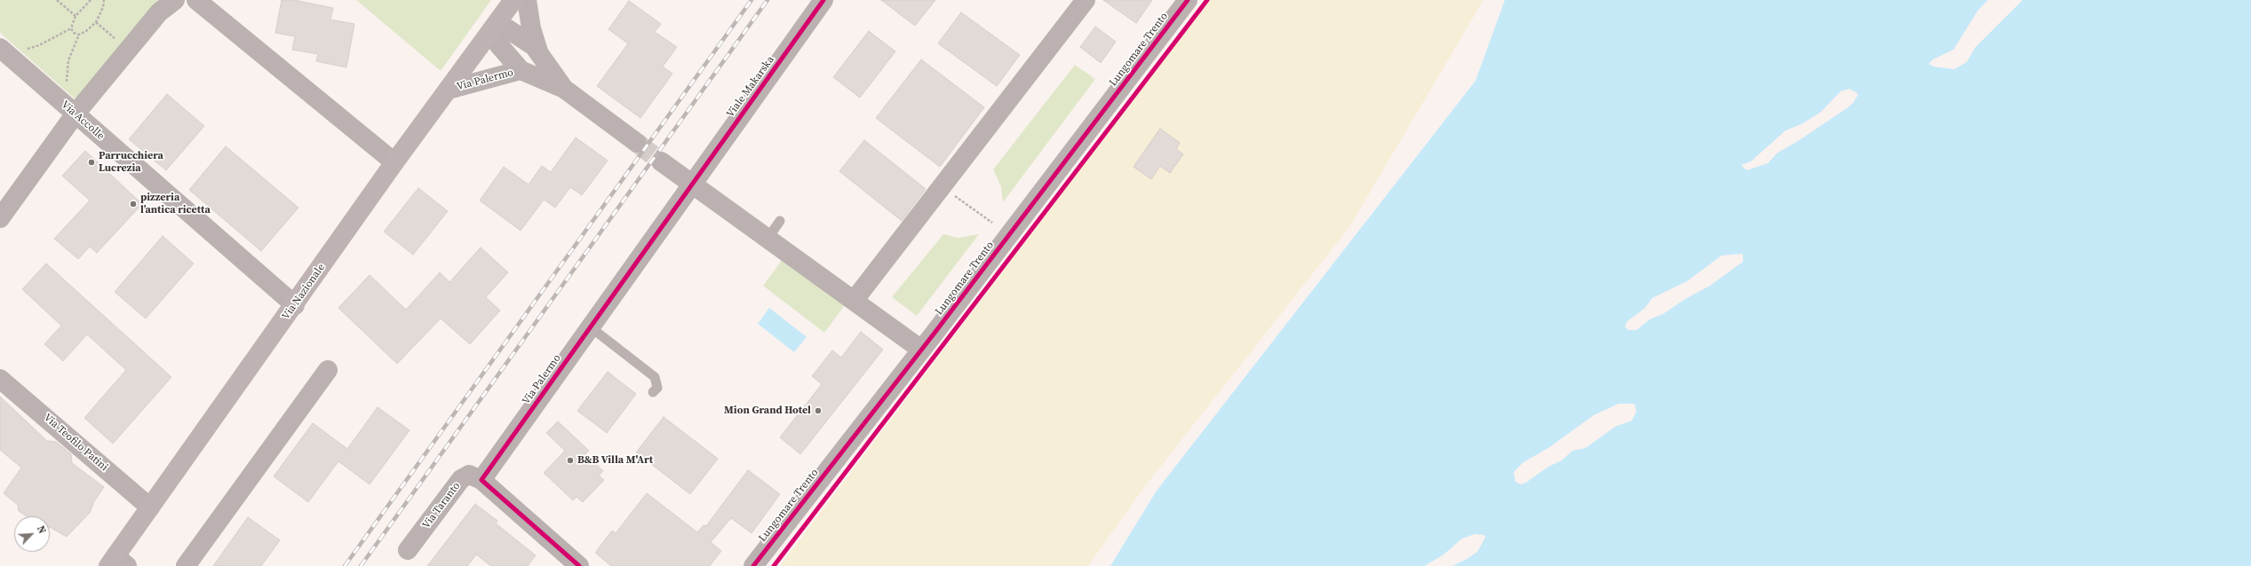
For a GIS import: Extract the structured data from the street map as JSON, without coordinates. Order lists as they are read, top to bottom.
{
  "streets": {
    "main road": ["Via Nazionale"],
    "street": [
      "Lungomare Trento",
      "Via Palermo",
      "Viale Makarska",
      "Via Accolle",
      "Via Teofilo Patini",
      "Via Taranto"
    ]
  },
  "crossings": [
    ["Via Palermo", "Viale Makarska"],
    ["Via Palermo", "Via Nazionale"],
    ["Via Palermo", "Via Taranto"],
    ["Via Accolle", "Via Nazionale"],
    ["Via Nazionale", "Via Teofilo Patini"]
  ],
  "places": [
    "Parrucchiera Lucrezia",
    "pizzeria l’antica ricetta",
    "Mion Grand Hotel",
    "B&B Villa M'Art"
  ],
  "north": "top right"
}
